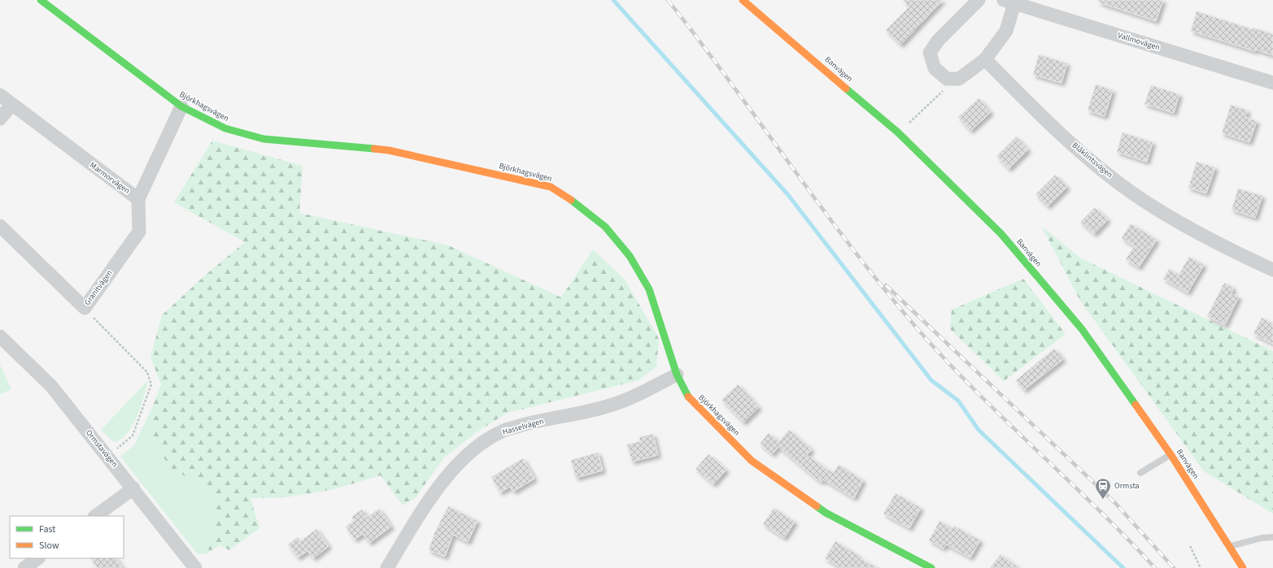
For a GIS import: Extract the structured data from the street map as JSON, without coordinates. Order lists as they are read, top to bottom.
{
  "streets": {
    "street": [
      "Vallmovägen",
      "Banvägen",
      "Björkhagsvägen",
      "Blåklintsvägen",
      "Marmorvägen",
      "Granitvägen",
      "Hasselvägen",
      "Ormstavägen"
    ]
  },
  "crossings": [
    ["Björkhagsvägen", "Marmorvägen"],
    ["Björkhagsvägen", "Hasselvägen"],
    ["Marmorvägen", "Granitvägen"]
  ],
  "places": {
    "station": ["Ormsta"]
  },
  "legend": ["Fast", "Slow"]
}
